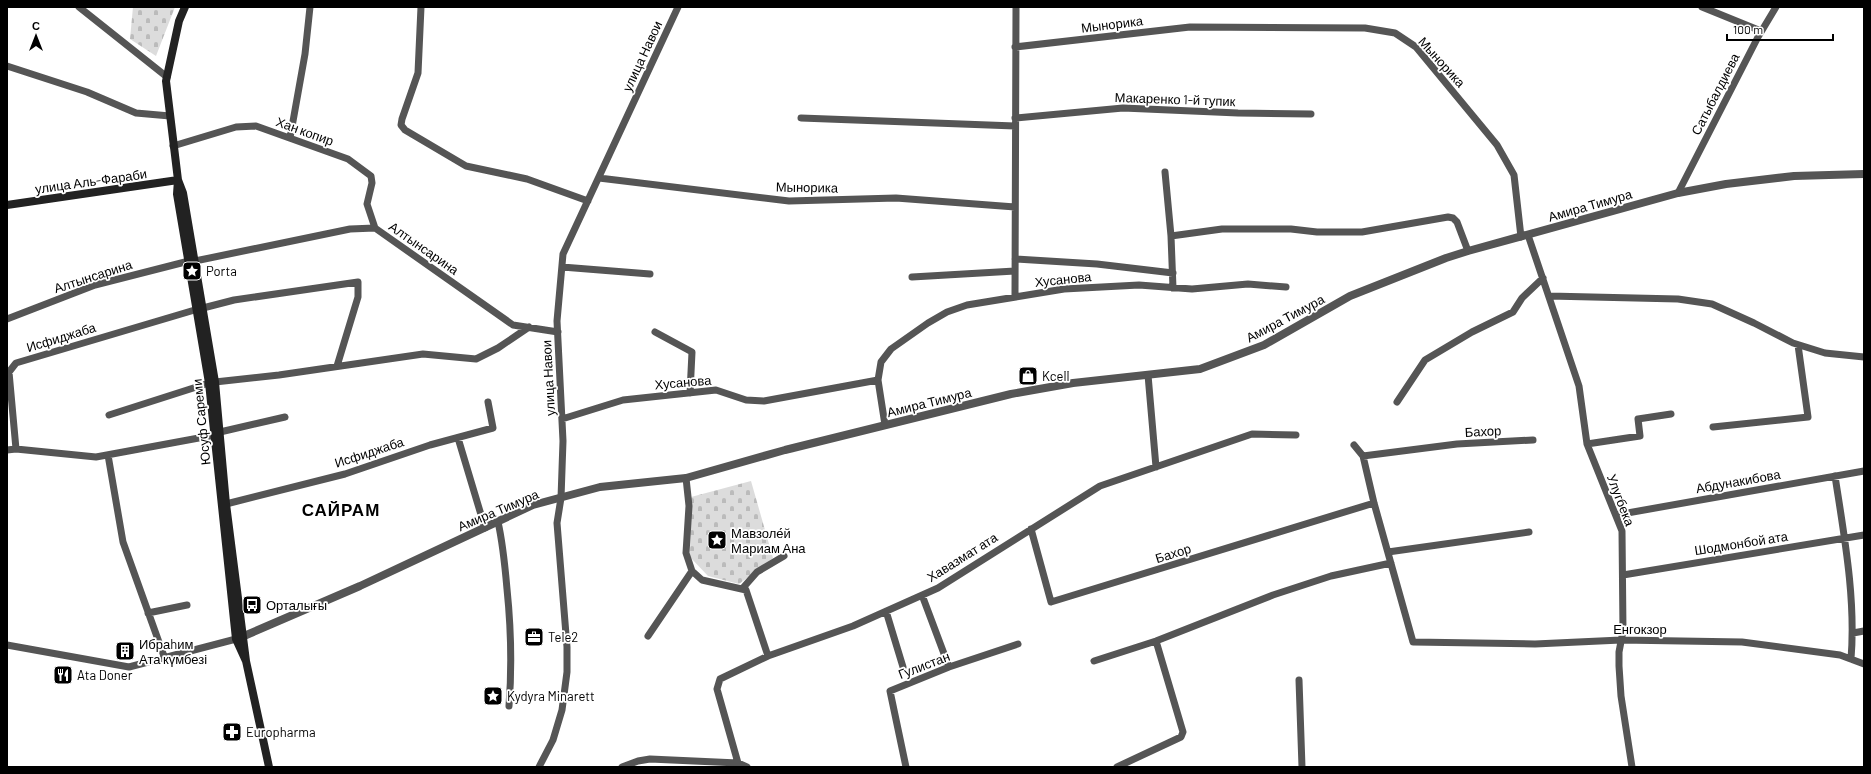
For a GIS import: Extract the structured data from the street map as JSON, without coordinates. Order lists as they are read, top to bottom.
{
  "streets": {
    "main road": ["улица Аль-Фараби", "Юсуф Сареми"],
    "street": [
      "Мынорика",
      "улица Навои",
      "Сатыбалдиева",
      "Макаренко 1-й тупик",
      "Хан копир",
      "Амира Тимура",
      "Алтынсарина",
      "Хусанова",
      "Исфиджаба",
      "Бахор",
      "Абдунакибова",
      "Улугбека",
      "Шодмонбой ата",
      "Хавазмат ата",
      "Енгокзор",
      "Гулистан"
    ]
  },
  "crossings": [
    ["Мынорика", "улица Навои"],
    ["Мынорика", "Амира Тимура"],
    ["Мынорика", "Улугбека"],
    ["улица Навои", "Амира Тимура"],
    ["улица Навои", "Алтынсарина"],
    ["улица Навои", "Хусанова"],
    ["Сатыбалдиева", "Амира Тимура"],
    ["Хан копир", "Алтынсарина"],
    ["Хан копир", "Юсуф Сареми"],
    ["улица Аль-Фараби", "Юсуф Сареми"],
    ["Амира Тимура", "Хусанова"],
    ["Амира Тимура", "Юсуф Сареми"],
    ["Амира Тимура", "Улугбека"],
    ["Алтынсарина", "Юсуф Сареми"],
    ["Исфиджаба", "Юсуф Сареми"],
    ["Бахор", "Хавазмат ата"],
    ["Абдунакибова", "Улугбека"],
    ["Улугбека", "Шодмонбой ата"],
    ["Улугбека", "Енгокзор"]
  ],
  "districts": ["САЙРАМ"],
  "places": {
    "place": ["Porta", "Мавзоле́й Мариам Ана", "Kydyra Minarett"],
    "shop": ["Kcell"],
    "bus stop": ["Орталығы"],
    "office": ["Tele2"],
    "building": ["Ибраhим Ата күмбезі"],
    "restaurant": ["Ata Doner"],
    "pharmacy": ["Europharma"]
  },
  "scale_bar": "100 m",
  "north": "top"
}
